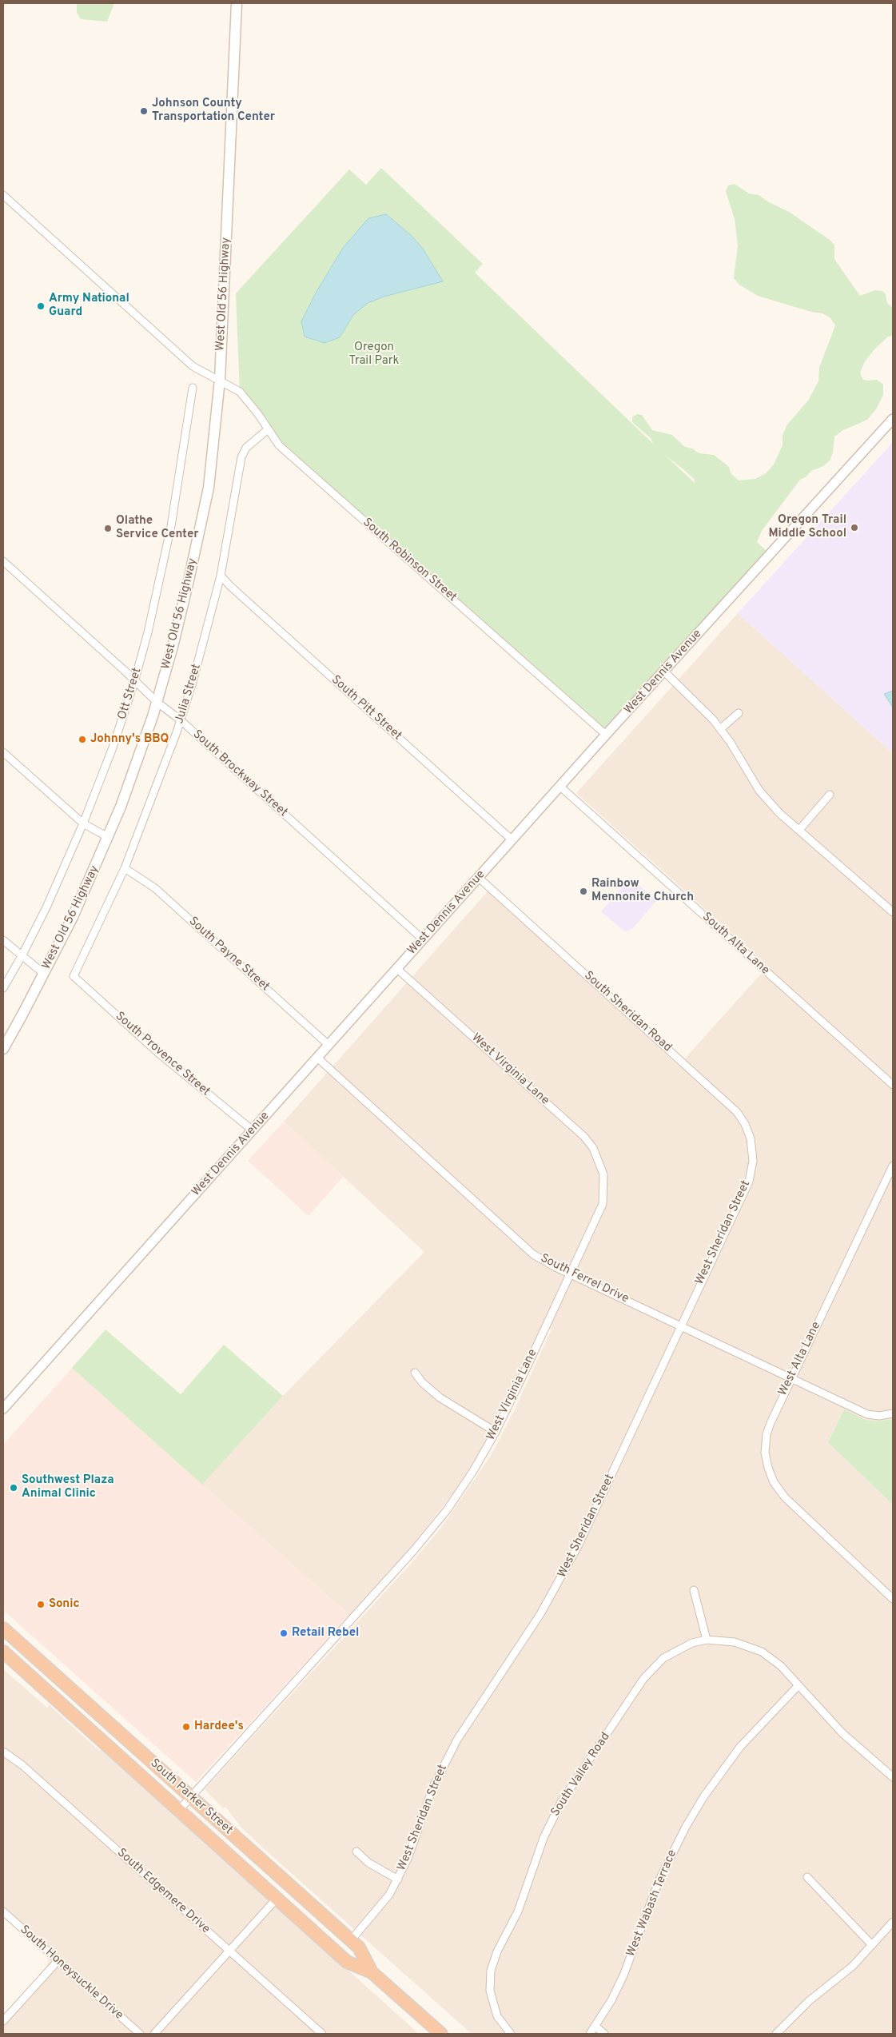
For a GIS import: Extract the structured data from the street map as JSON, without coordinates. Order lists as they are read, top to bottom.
{
  "streets": {
    "highway": ["South Parker Street"],
    "main road": ["West Old 56 Highway"],
    "street": [
      "South Robinson Street",
      "West Dennis Avenue",
      "Ott Street",
      "Julia Street",
      "South Pitt Street",
      "South Brockway Street",
      "South Alta Lane",
      "South Payne Street",
      "South Sheridan Road",
      "South Provence Street",
      "West Virginia Lane",
      "West Sheridan Street",
      "South Ferrel Drive",
      "West Alta Lane",
      "South Valley Road",
      "South Edgemere Drive",
      "West Wabash Terrace",
      "South Honeysuckle Drive"
    ]
  },
  "crossings": [
    ["West Old 56 Highway", "South Robinson Street"],
    ["West Old 56 Highway", "South Brockway Street"],
    ["South Robinson Street", "West Dennis Avenue"],
    ["South Robinson Street", "Julia Street"],
    ["West Dennis Avenue", "South Pitt Street"],
    ["West Dennis Avenue", "South Brockway Street"],
    ["West Dennis Avenue", "South Alta Lane"],
    ["West Dennis Avenue", "South Payne Street"],
    ["West Dennis Avenue", "South Sheridan Road"],
    ["West Dennis Avenue", "South Provence Street"],
    ["West Dennis Avenue", "West Virginia Lane"],
    ["West Dennis Avenue", "South Ferrel Drive"],
    ["Ott Street", "South Brockway Street"],
    ["Julia Street", "South Pitt Street"],
    ["Julia Street", "South Brockway Street"],
    ["Julia Street", "South Payne Street"],
    ["Julia Street", "South Provence Street"],
    ["South Sheridan Road", "West Sheridan Street"],
    ["West Virginia Lane", "South Ferrel Drive"],
    ["West Virginia Lane", "South Parker Street"],
    ["West Sheridan Street", "South Ferrel Drive"],
    ["West Sheridan Street", "South Parker Street"],
    ["South Ferrel Drive", "West Alta Lane"],
    ["South Valley Road", "West Wabash Terrace"]
  ],
  "parks": ["Oregon Trail Park"],
  "places": [
    "Johnson County Transportation Center",
    "Army National Guard",
    "Oregon Trail Middle School",
    "Olathe Service Center",
    "Johnny's BBQ",
    "Rainbow Mennonite Church",
    "Southwest Plaza Animal Clinic",
    "Sonic",
    "Retail Rebel",
    "Hardee's"
  ]
}
